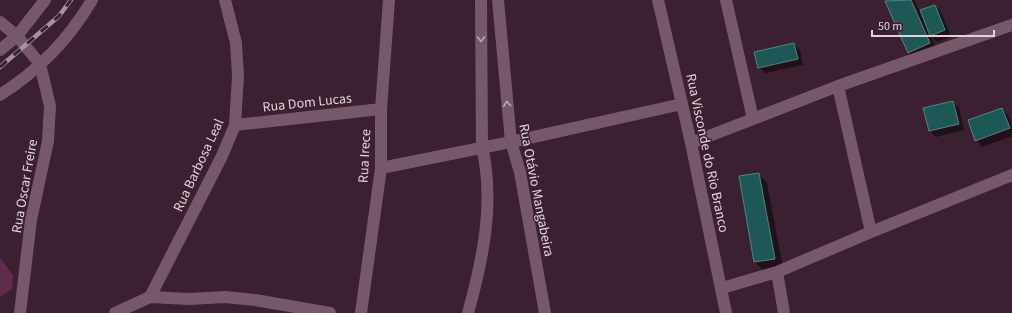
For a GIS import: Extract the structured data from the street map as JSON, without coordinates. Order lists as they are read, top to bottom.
{
  "streets": {
    "street": [
      "Rua Dom Lucas",
      "Rua Visconde do Rio Branco",
      "Rua Irece",
      "Rua Barbosa Leal",
      "Rua Oscar Freire",
      "Rua Otávio Mangabeira"
    ]
  },
  "crossings": [
    ["Rua Dom Lucas", "Rua Irece"],
    ["Rua Dom Lucas", "Rua Barbosa Leal"]
  ],
  "scale_bar": "50 m"
}
